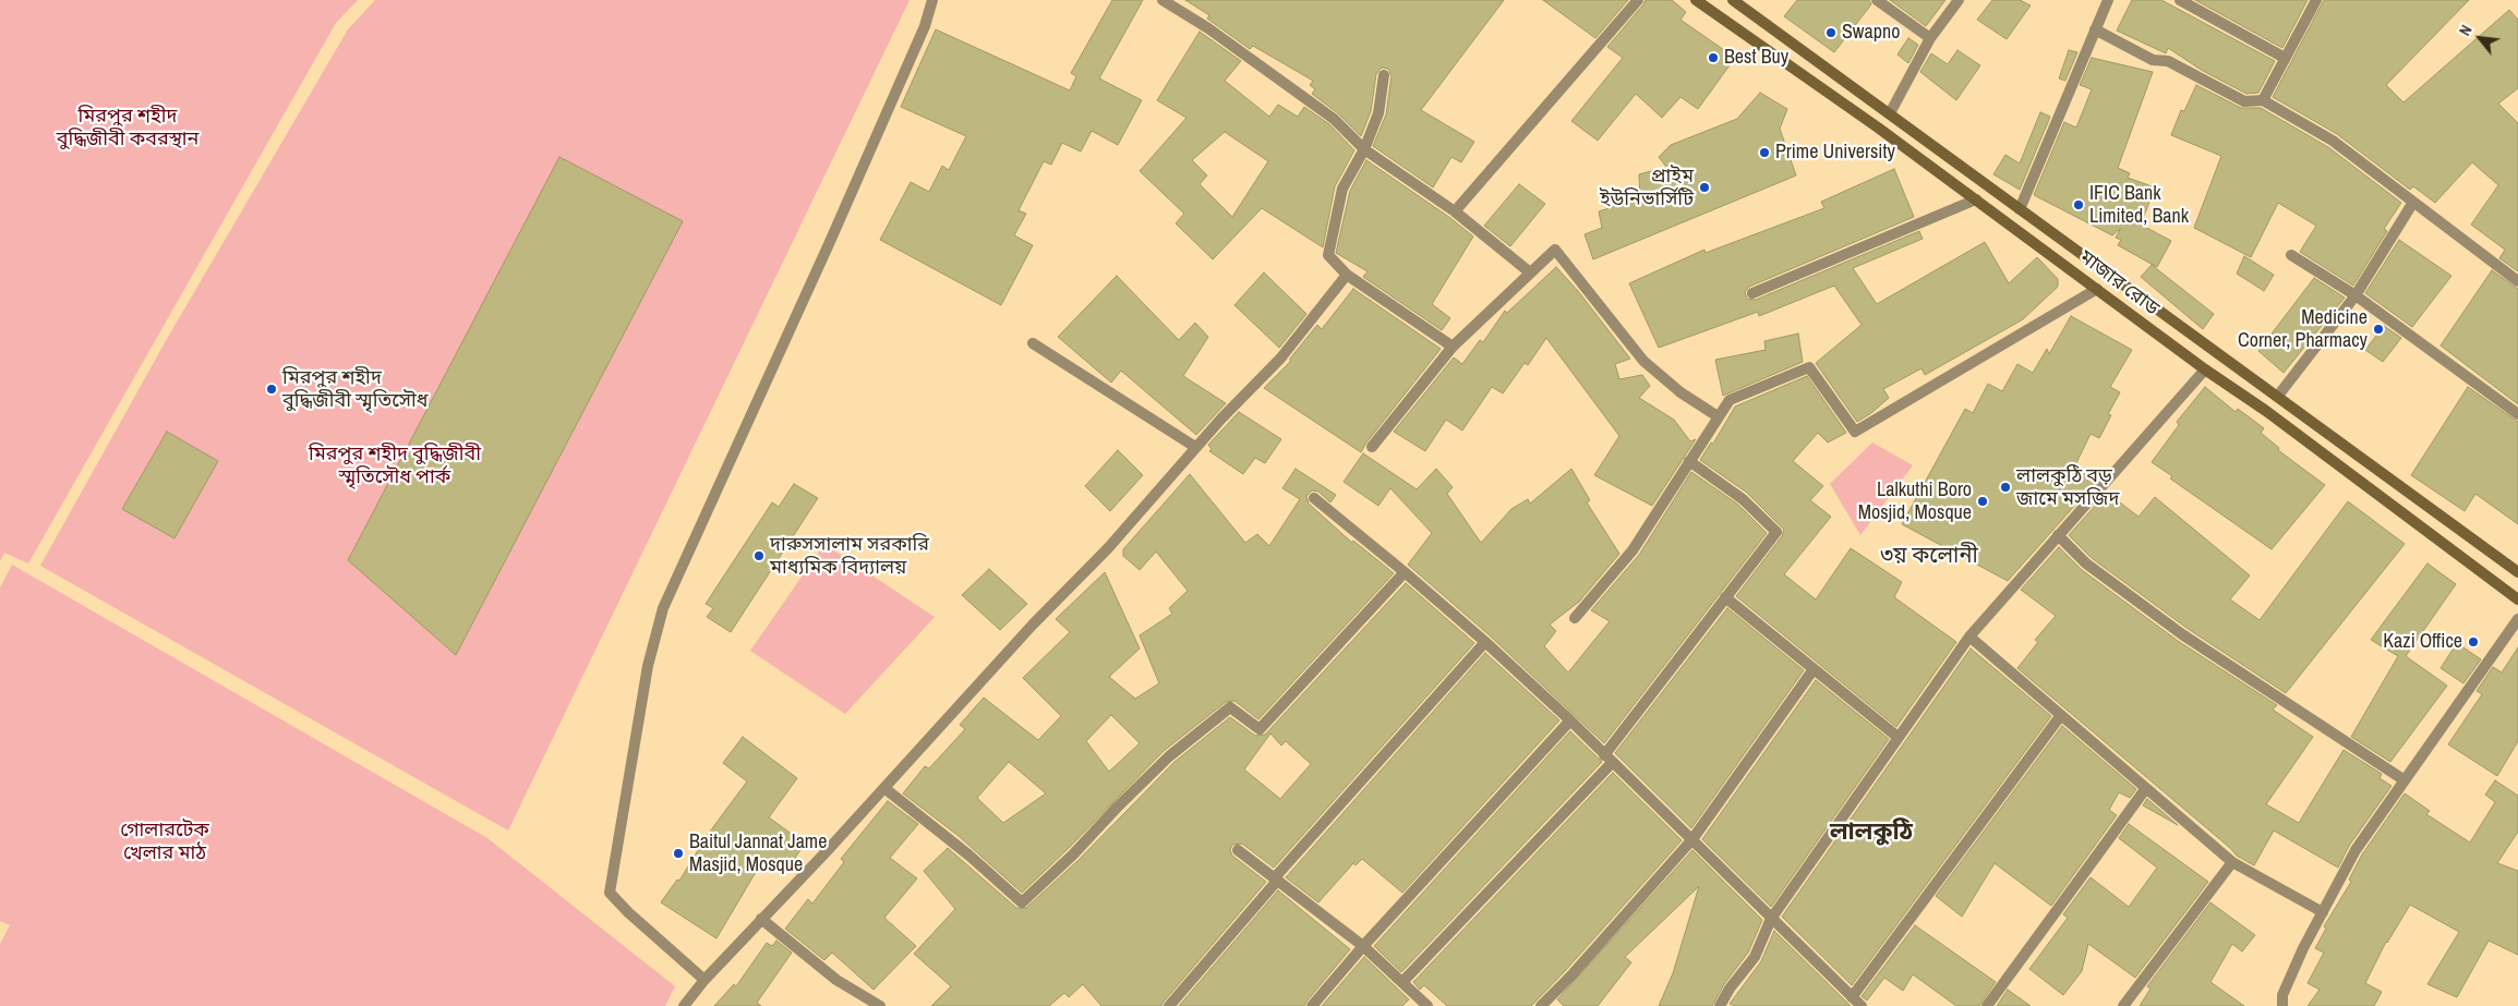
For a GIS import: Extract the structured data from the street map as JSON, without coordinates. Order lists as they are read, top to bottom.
{
  "streets": {
    "main road": ["মাজার রোড"]
  },
  "districts": ["৩য় কলোনী", "লালকুঠি"],
  "parks": ["মিরপুর শহীদ বুদ্ধিজীবী কবরস্থান", "মিরপুর শহীদ বুদ্ধিজীবী স্মৃতিসৌধ পার্ক", "গোলারটেক খেলার মাঠ"],
  "places": [
    "Swapno",
    "Best Buy",
    "Prime University",
    "প্রাইম ইউনিভার্সিটি",
    "IFIC Bank Limited, Bank",
    "Medicine Corner, Pharmacy",
    "মিরপুর শহীদ বুদ্ধিজীবী স্মৃতিসৌধ",
    "লালকুঠি বড় জামে মসজিদ",
    "Lalkuthi Boro Mosjid, Mosque",
    "দারুসসালাম সরকারি মাধ্যমিক বিদ্যালয়",
    "Kazi Office",
    "Baitul Jannat Jame Masjid, Mosque"
  ],
  "north": "top left"
}
